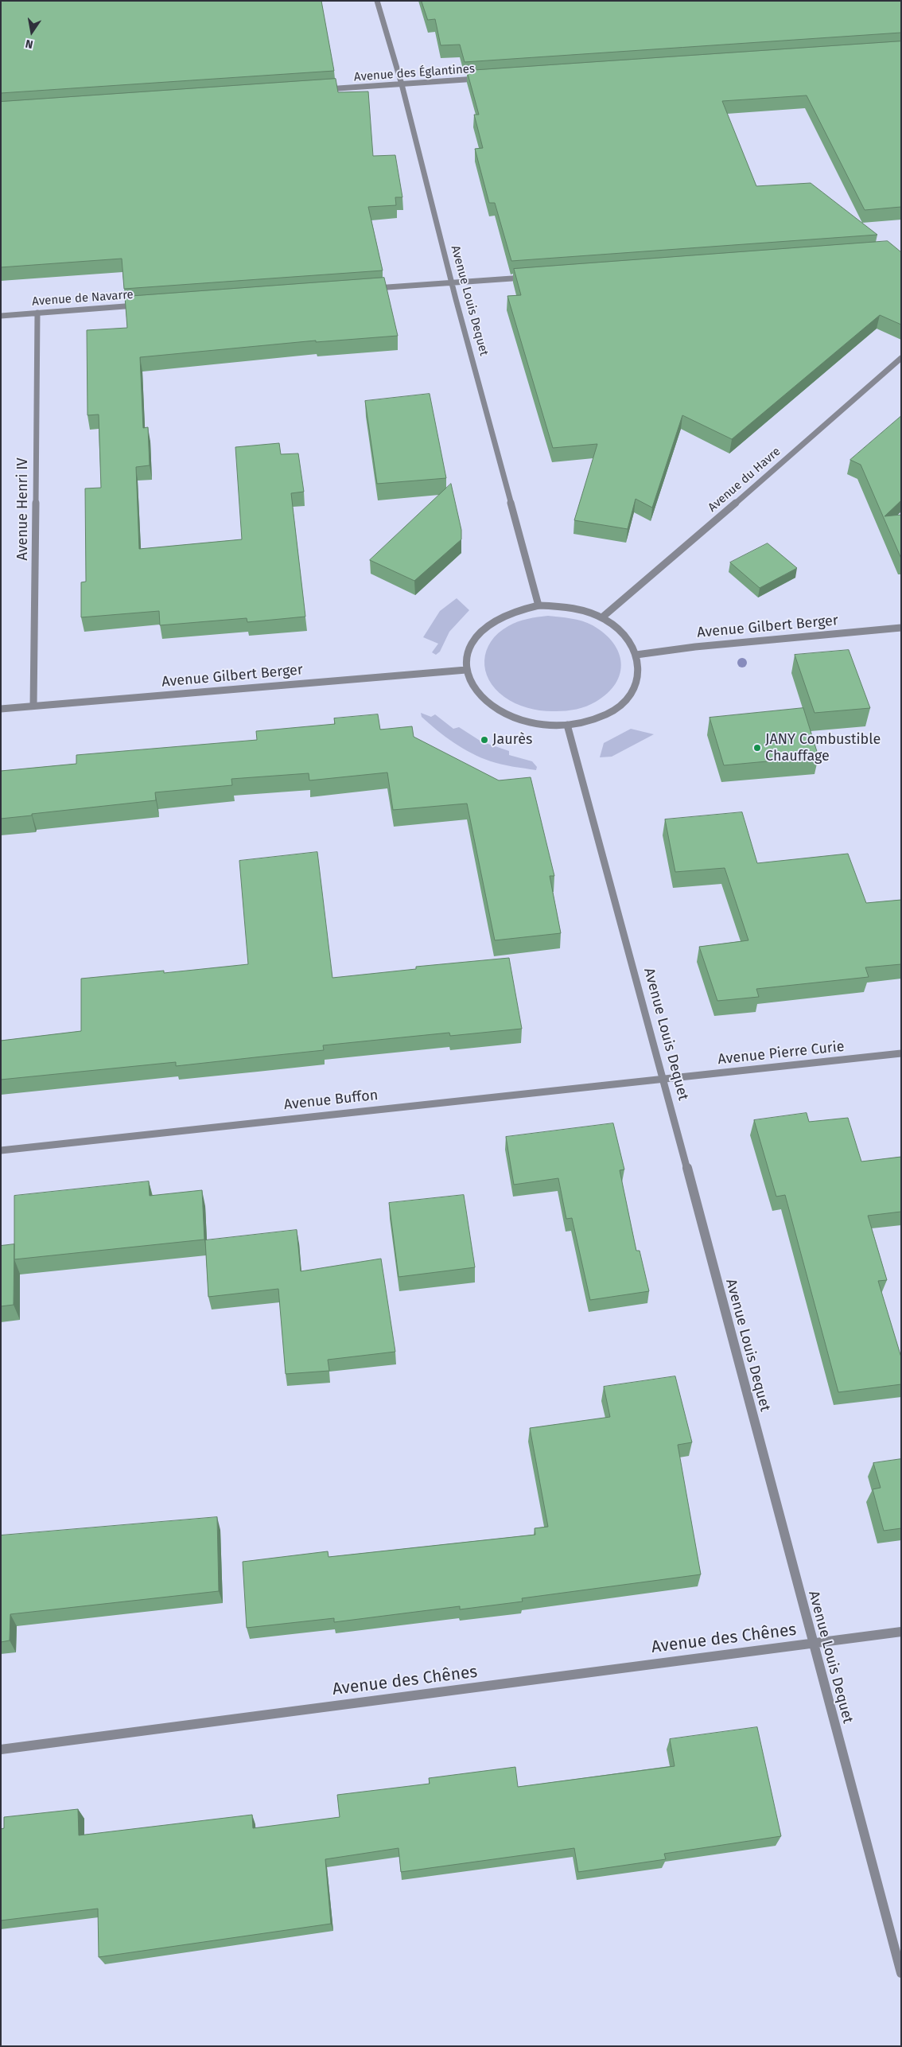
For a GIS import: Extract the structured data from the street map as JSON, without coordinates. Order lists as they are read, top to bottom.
{
  "streets": {
    "street": [
      "Avenue des Églantines",
      "Avenue de Navarre",
      "Avenue Louis Dequet",
      "Avenue du Havre",
      "Avenue Henri IV",
      "Avenue Gilbert Berger",
      "Avenue Pierre Curie",
      "Avenue Buffon",
      "Avenue des Chênes"
    ]
  },
  "crossings": [
    ["Avenue des Églantines", "Avenue Louis Dequet"],
    ["Avenue de Navarre", "Avenue Henri IV"],
    ["Avenue Louis Dequet", "Avenue Pierre Curie"],
    ["Avenue Louis Dequet", "Avenue Buffon"],
    ["Avenue Louis Dequet", "Avenue des Chênes"],
    ["Avenue Henri IV", "Avenue Gilbert Berger"],
    ["Avenue Pierre Curie", "Avenue Buffon"]
  ],
  "places": ["Jaurès", "JANY Combustible Chauffage"],
  "north": "bottom"
}
